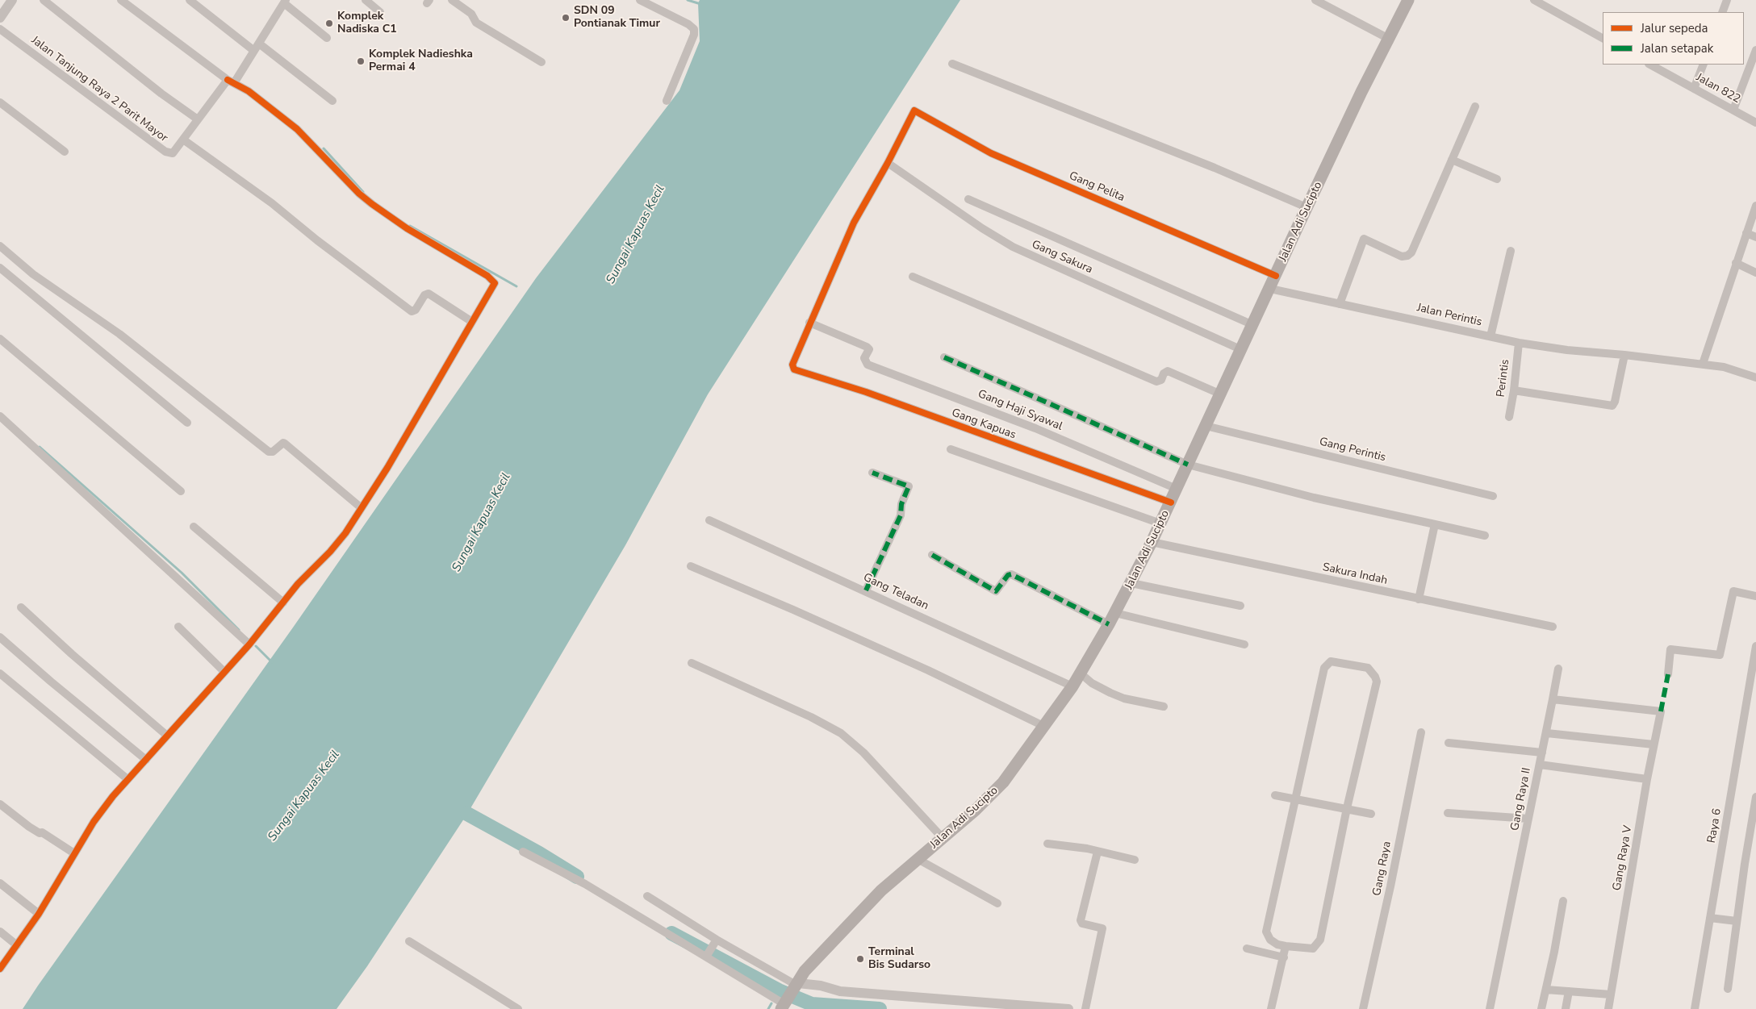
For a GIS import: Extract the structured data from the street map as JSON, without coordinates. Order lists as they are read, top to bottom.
{
  "streets": {
    "main road": ["Jalan Adi Sucipto"],
    "street": [
      "Jalan 822",
      "Jalan Tanjung Raya 2 Parit Mayor",
      "Gang Pelita",
      "Gang Sakura",
      "Jalan Perintis",
      "Perintis",
      "Gang Haji Syawal",
      "Gang Kapuas",
      "Gang Perintis",
      "Sakura Indah",
      "Gang Teladan",
      "Gang Raya II",
      "Raya 6",
      "Gang Raya V",
      "Gang Raya"
    ]
  },
  "crossings": [
    ["Gang Pelita", "Jalan Adi Sucipto"],
    ["Gang Pelita", "Gang Sakura"],
    ["Jalan Adi Sucipto", "Gang Sakura"],
    ["Jalan Adi Sucipto", "Jalan Perintis"],
    ["Jalan Adi Sucipto", "Gang Haji Syawal"],
    ["Jalan Adi Sucipto", "Gang Kapuas"],
    ["Jalan Adi Sucipto", "Gang Perintis"],
    ["Jalan Adi Sucipto", "Sakura Indah"],
    ["Jalan Adi Sucipto", "Gang Teladan"],
    ["Jalan Perintis", "Perintis"],
    ["Gang Haji Syawal", "Gang Kapuas"],
    ["Gang Raya II", "Gang Raya V"]
  ],
  "water": ["Sungai Kapuas Kecil"],
  "places": [
    "SDN 09 Pontianak Timur",
    "Komplek Nadiska C1",
    "Komplek Nadieshka Permai 4",
    "Terminal Bis Sudarso"
  ],
  "legend": ["Jalur sepeda", "Jalan setapak"]
}
